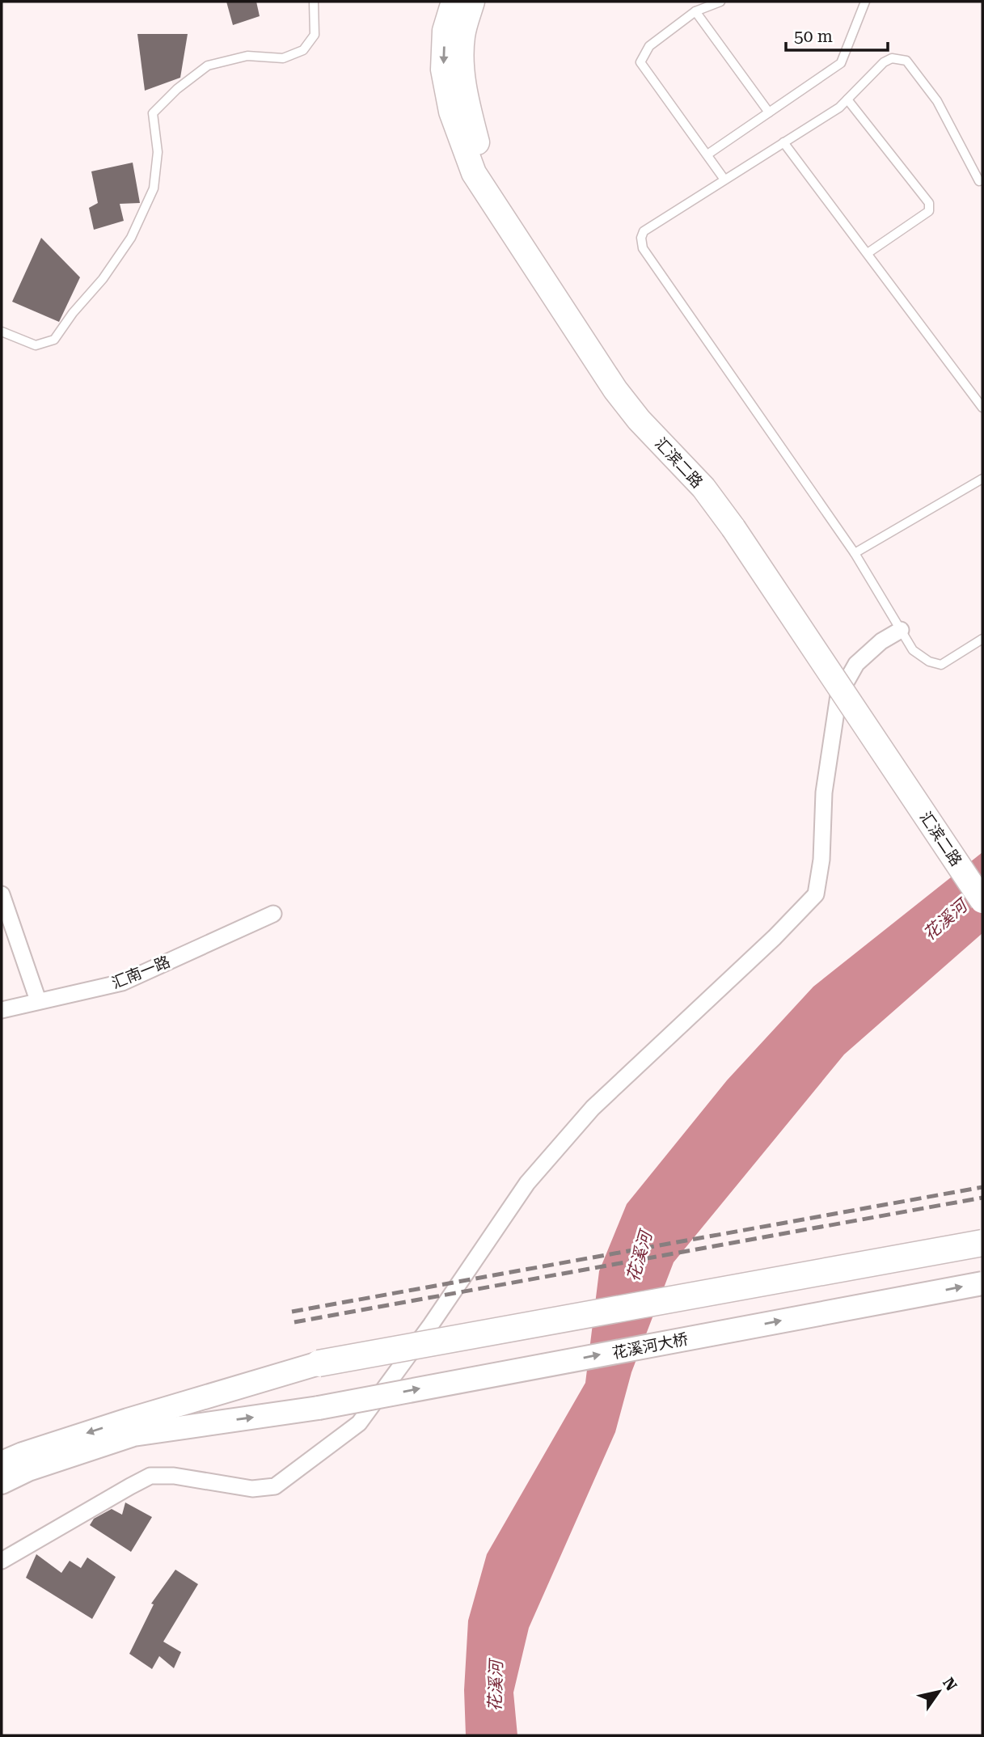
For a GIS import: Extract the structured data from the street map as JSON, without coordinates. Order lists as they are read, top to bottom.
{
  "streets": {
    "highway": ["花溪河大桥"],
    "main road": ["汇滨二路"],
    "street": ["汇南一路"]
  },
  "water": ["花溪河"],
  "scale_bar": "50 m",
  "north": "top right"
}
